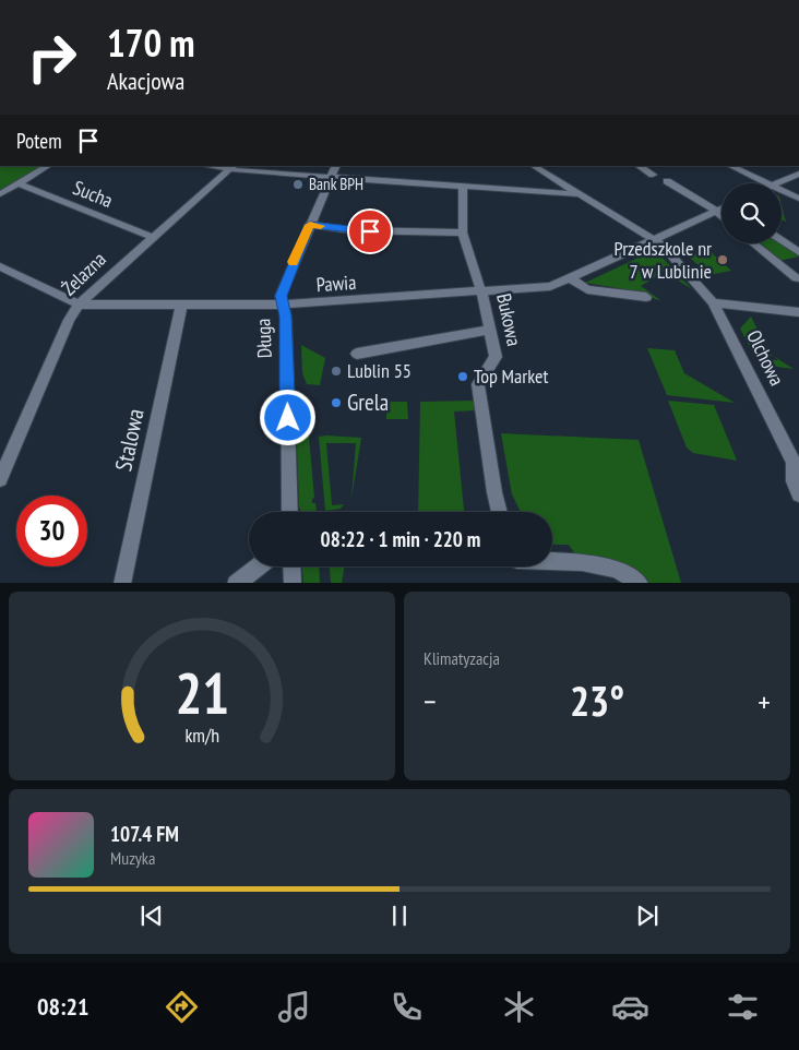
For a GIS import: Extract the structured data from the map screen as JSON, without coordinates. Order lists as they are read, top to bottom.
{
  "streets": {
    "street": [
      "Sucha",
      "Żelazna",
      "Pawia",
      "Bukowa",
      "Długa",
      "Olchowa",
      "Stalowa"
    ]
  },
  "crossings": [
    ["Sucha", "Żelazna"],
    ["Żelazna", "Pawia"],
    ["Pawia", "Bukowa"],
    ["Pawia", "Długa"],
    ["Pawia", "Olchowa"],
    ["Pawia", "Stalowa"]
  ],
  "places": [
    "Bank BPH",
    "Przedszkole nr 7 w Lublinie",
    "Lublin 55",
    "Top Market",
    "Grela"
  ],
  "page": {
    "turn": ["170 m", "Akacjowa"],
    "then": "Potem",
    "limit": "30",
    "trip": "08:22 · 1 min · 220 m",
    "tile": "Klimatyzacja",
    "heat": ["−", "23°", "+"],
    "song": ["107.4 FM", "Muzyka"],
    "tabs": "08:21",
    "gauge": ["21", "km/h"]
  }
}
